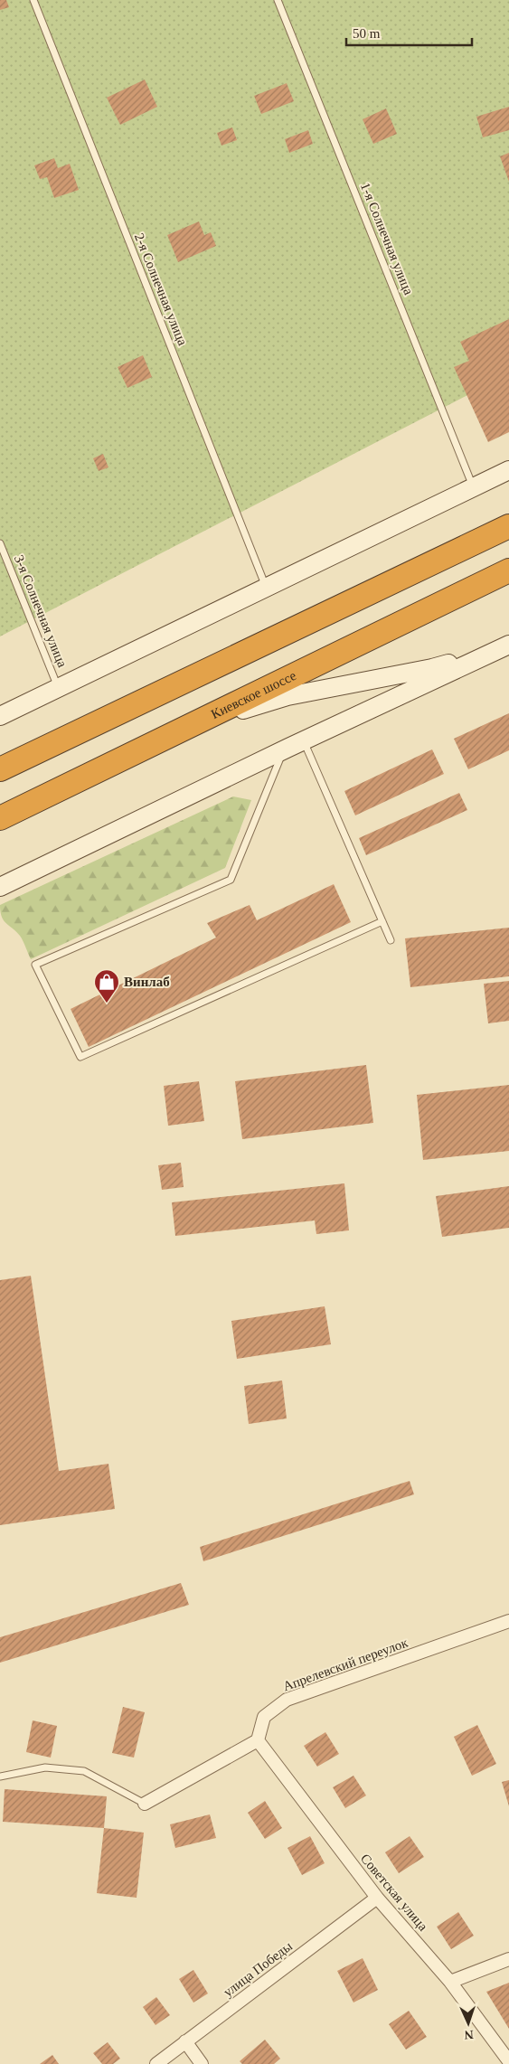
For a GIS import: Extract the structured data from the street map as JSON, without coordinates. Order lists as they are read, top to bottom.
{
  "streets": {
    "highway": ["Киевское шоссе"],
    "street": ["Апрелевский переулок", "Советская улица", "улица Победы"],
    "lane": ["1-я Солнечная улица", "2-я Солнечная улица", "3-я Солнечная улица"]
  },
  "crossings": [
    ["Апрелевский переулок", "Советская улица"],
    ["Советская улица", "улица Победы"]
  ],
  "places": {
    "shop": ["Винлаб"]
  },
  "scale_bar": "50 m",
  "north": "bottom"
}
